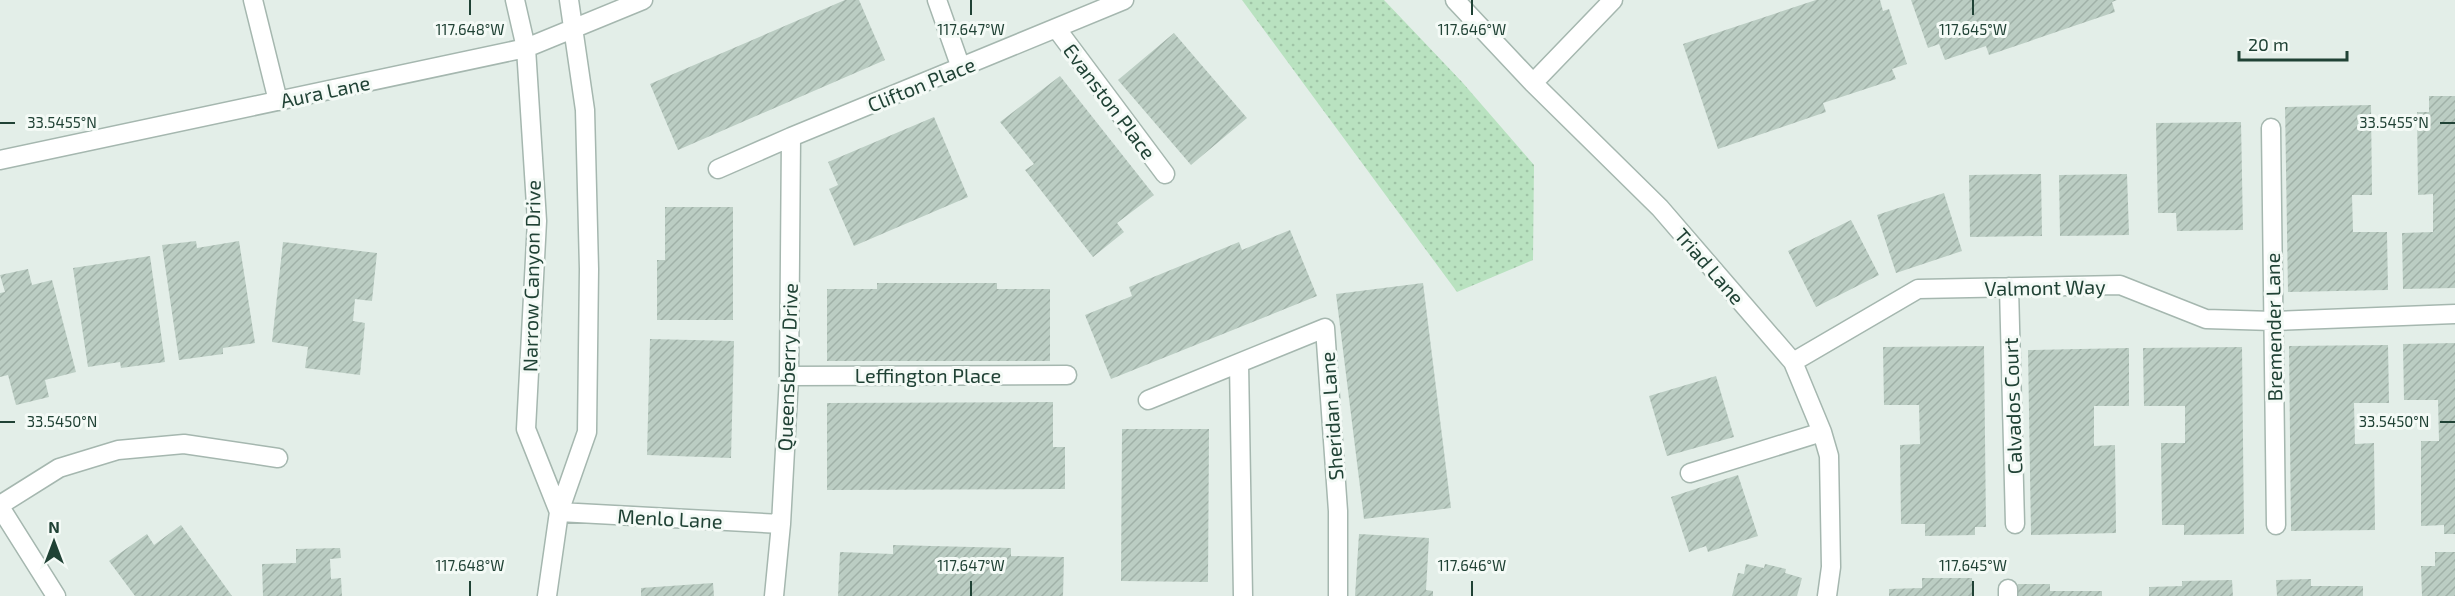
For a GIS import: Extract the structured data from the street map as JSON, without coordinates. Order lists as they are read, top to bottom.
{
  "streets": {
    "street": [
      "Clifton Place",
      "Aura Lane",
      "Evanston Place",
      "Triad Lane",
      "Narrow Canyon Drive",
      "Valmont Way",
      "Bremender Lane",
      "Queensberry Drive",
      "Leffington Place",
      "Calvados Court",
      "Sheridan Lane",
      "Menlo Lane"
    ]
  },
  "crossings": [
    ["Clifton Place", "Evanston Place"],
    ["Clifton Place", "Queensberry Drive"],
    ["Aura Lane", "Narrow Canyon Drive"],
    ["Triad Lane", "Valmont Way"],
    ["Narrow Canyon Drive", "Menlo Lane"],
    ["Valmont Way", "Bremender Lane"],
    ["Valmont Way", "Calvados Court"],
    ["Queensberry Drive", "Leffington Place"],
    ["Queensberry Drive", "Menlo Lane"]
  ],
  "scale_bar": "20 m",
  "north": "top",
  "coordinates": [
    "117.648°W",
    "117.647°W",
    "117.646°W",
    "117.645°W",
    "33.5455°N",
    "33.5450°N"
  ]
}
